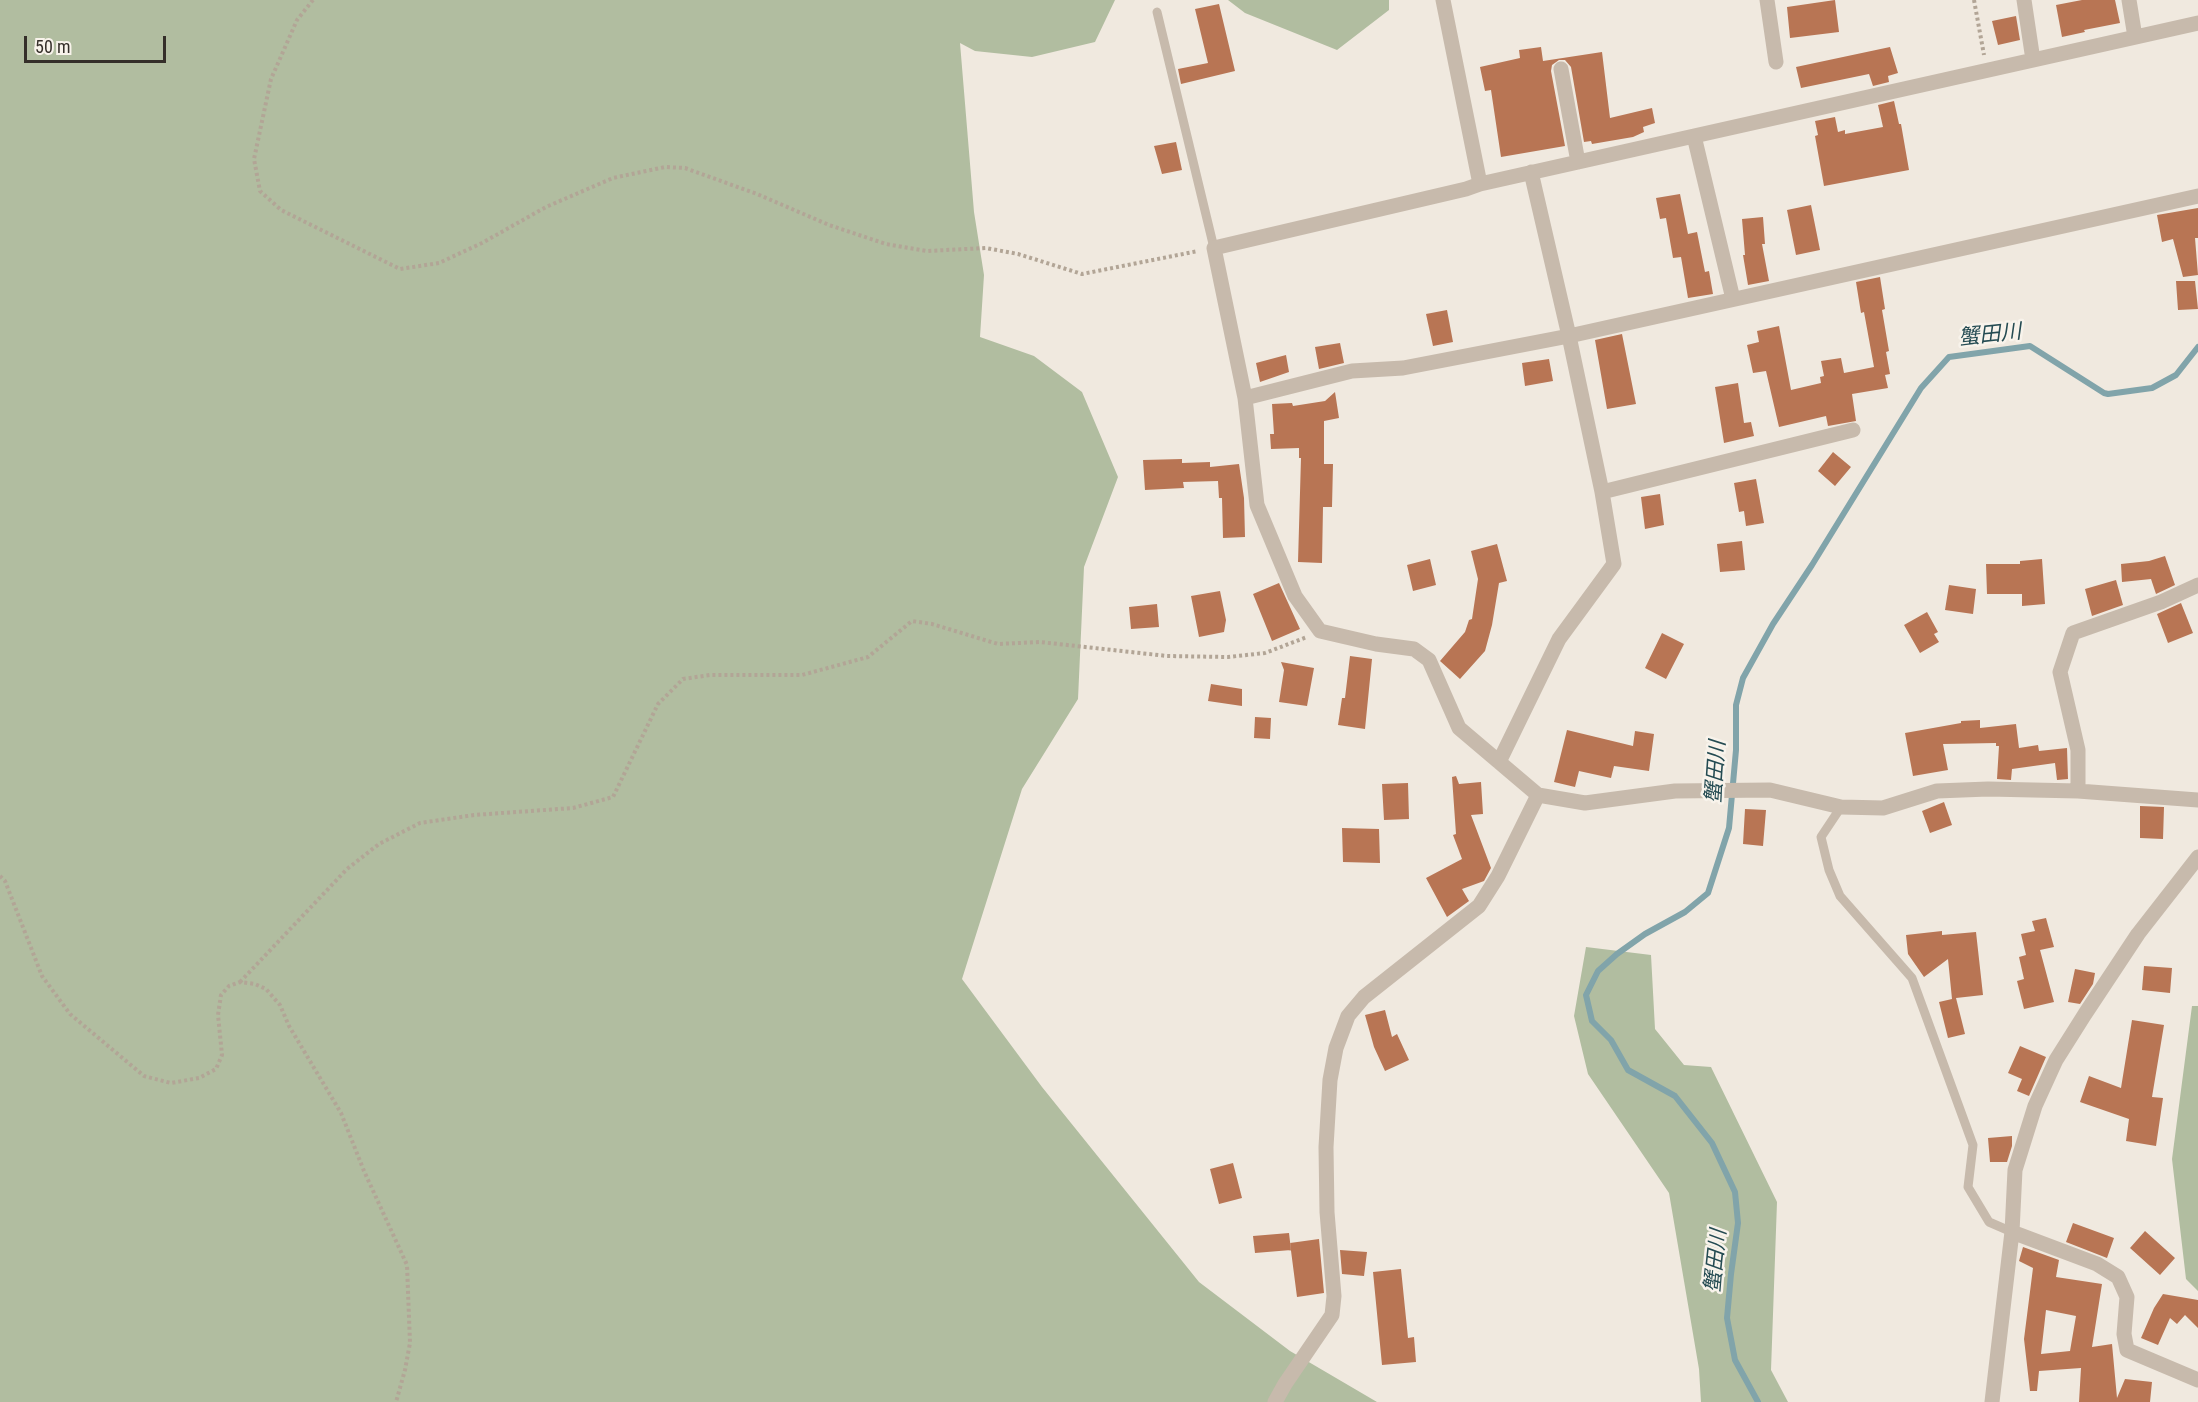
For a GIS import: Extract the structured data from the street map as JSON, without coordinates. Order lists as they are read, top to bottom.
{
  "water": ["蟹田川"],
  "scale_bar": "50 m"
}
